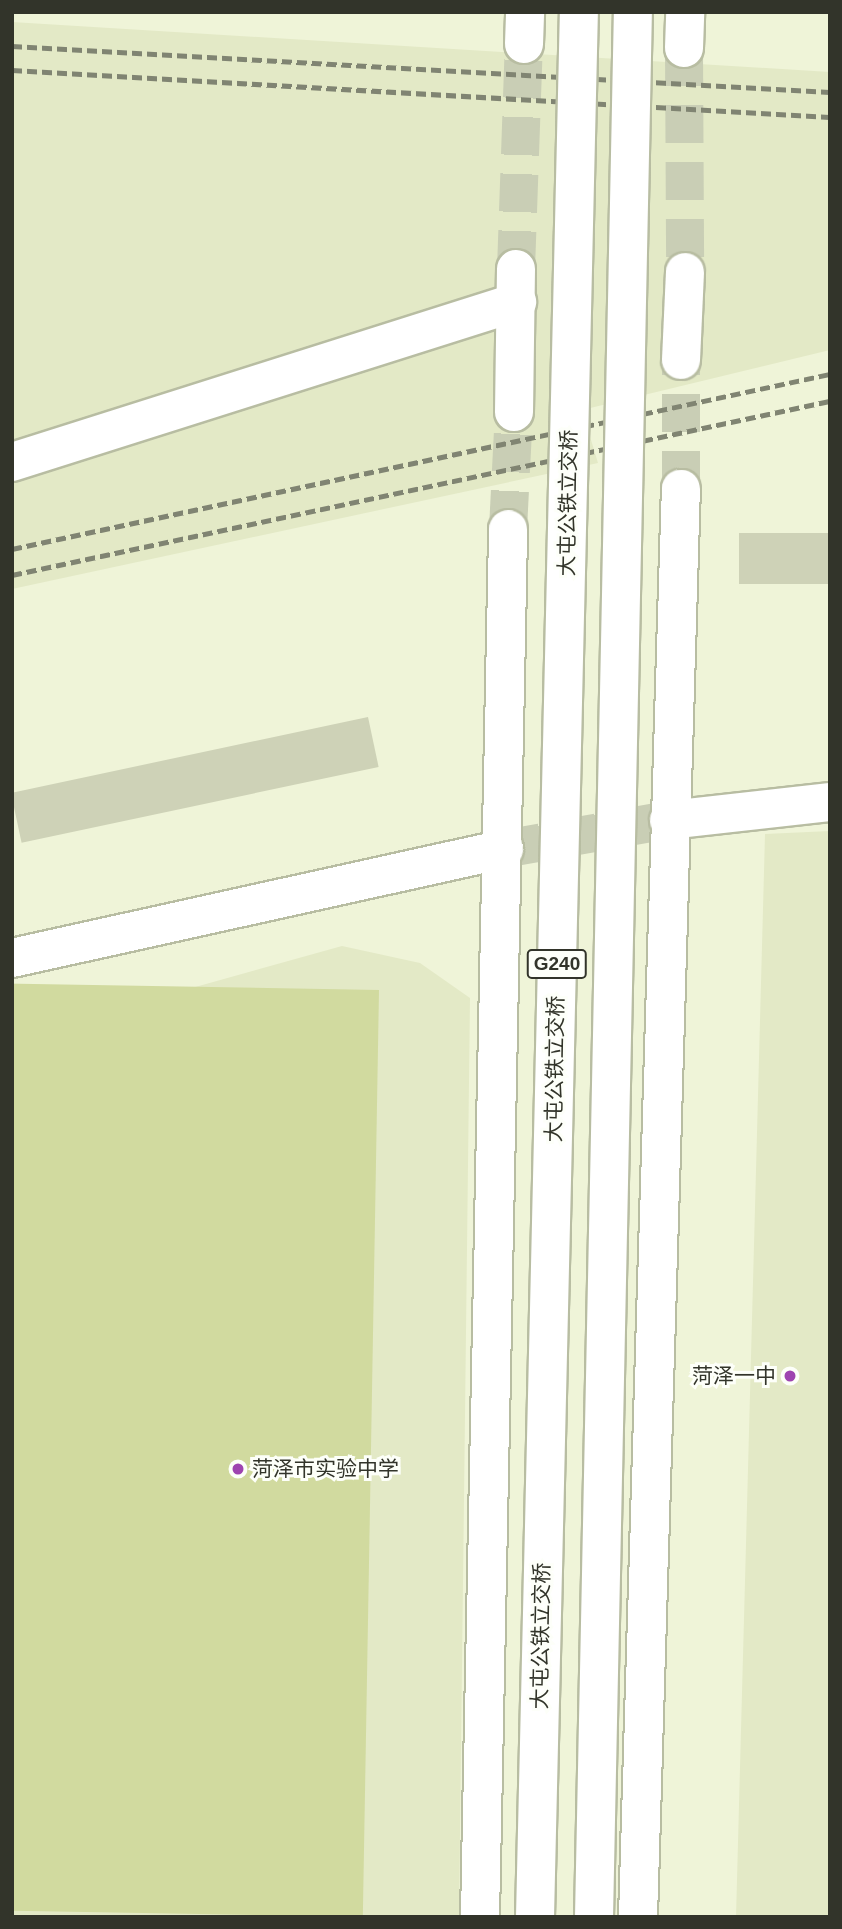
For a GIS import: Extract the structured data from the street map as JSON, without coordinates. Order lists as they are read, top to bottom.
{
  "streets": {
    "main road": ["大屯公铁立交桥", "G240"]
  },
  "places": ["菏泽一中", "菏泽市实验中学"]
}
